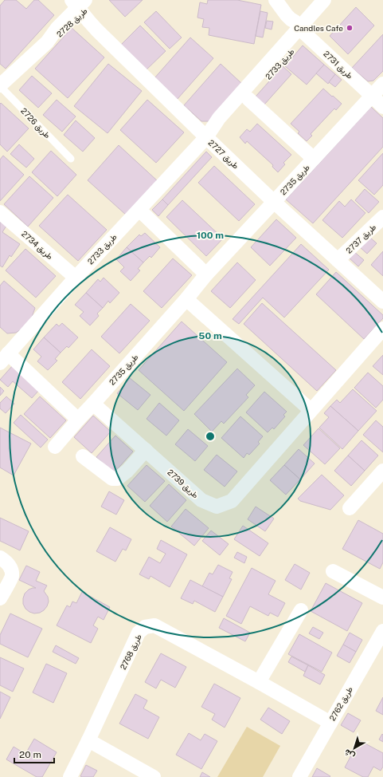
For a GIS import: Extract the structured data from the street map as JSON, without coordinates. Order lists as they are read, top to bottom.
{
  "streets": {
    "street": [
      "طريق 2728",
      "طريق 2733",
      "طريق 2731",
      "طريق 2727",
      "طريق 2735",
      "طريق 2737",
      "طريق 2734",
      "طريق 2739",
      "طريق 2768",
      "طريق 2762"
    ],
    "lane": ["طريق 2726"]
  },
  "crossings": [
    ["طريق 2728", "طريق 2726"],
    ["طريق 2728", "طريق 2727"],
    ["طريق 2733", "طريق 2731"],
    ["طريق 2733", "طريق 2727"],
    ["طريق 2733", "طريق 2734"],
    ["طريق 2731", "طريق 2735"],
    ["طريق 2727", "طريق 2735"],
    ["طريق 2727", "طريق 2737"],
    ["طريق 2735", "طريق 2739"],
    ["طريق 2768", "طريق 2762"]
  ],
  "places": ["Candles Cafe"],
  "scale_bar": "20 m",
  "north": "bottom left",
  "rings": ["100 m", "50 m"]
}
